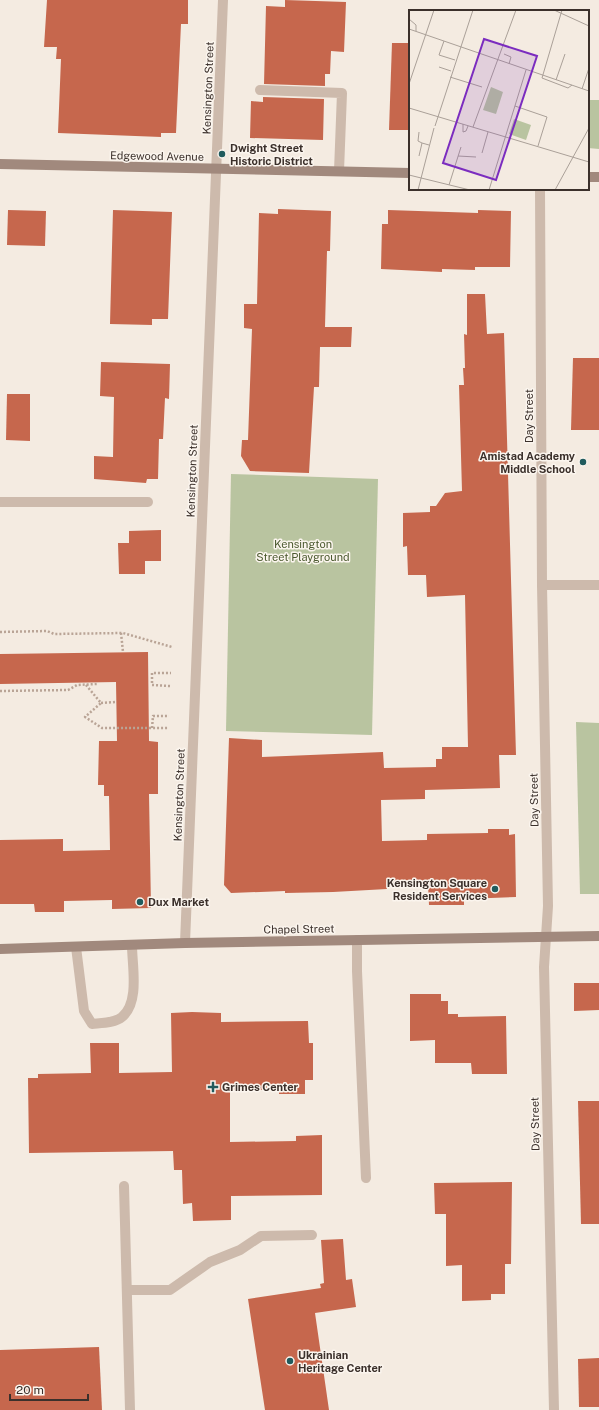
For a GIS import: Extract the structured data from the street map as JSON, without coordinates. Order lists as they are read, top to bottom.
{
  "streets": {
    "main road": ["Edgewood Avenue", "Chapel Street"],
    "street": ["Kensington Street", "Day Street"]
  },
  "crossings": [
    ["Kensington Street", "Edgewood Avenue"],
    ["Kensington Street", "Chapel Street"],
    ["Day Street", "Chapel Street"]
  ],
  "parks": ["Kensington Street Playground"],
  "places": {
    "other": [
      "Dwight Street Historic District",
      "Amistad Academy Middle School",
      "Kensington Square Resident Services",
      "Dux Market",
      "Ukrainian Heritage Center"
    ],
    "health": ["Grimes Center"]
  },
  "scale_bar": "20 m"
}
